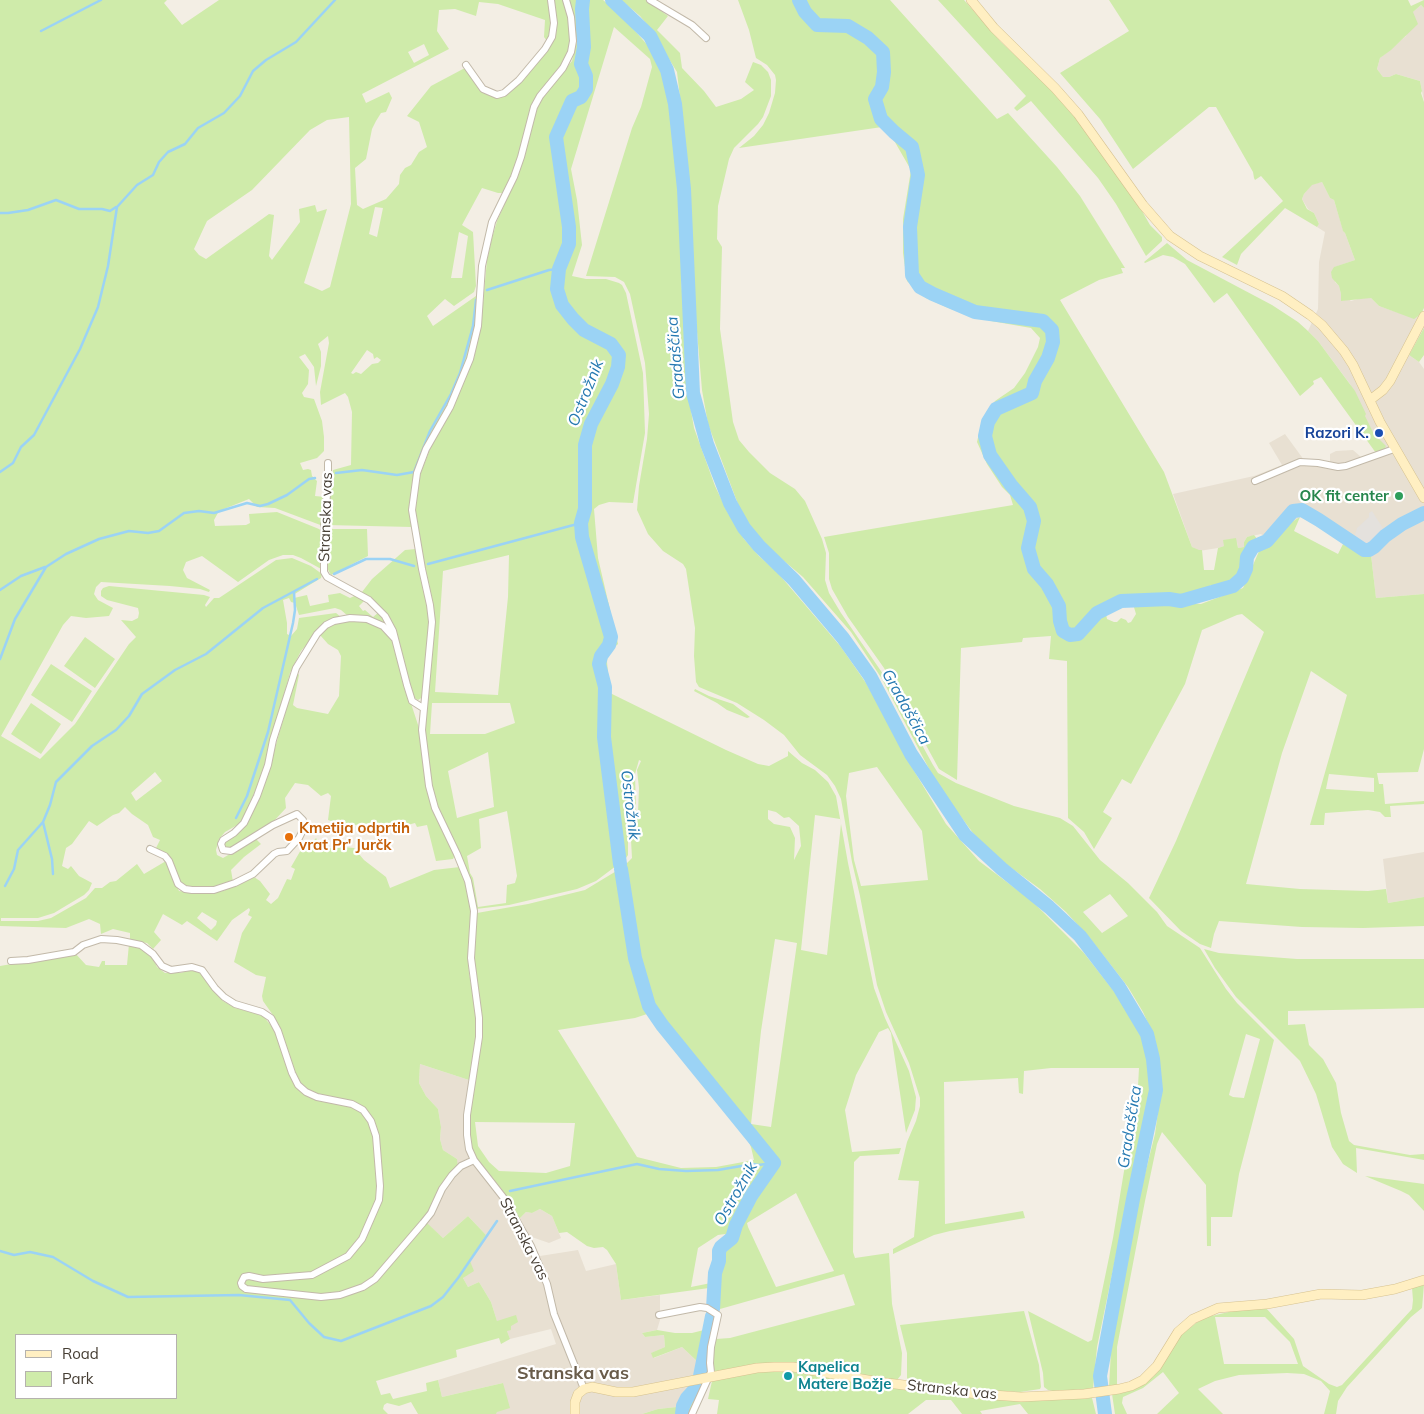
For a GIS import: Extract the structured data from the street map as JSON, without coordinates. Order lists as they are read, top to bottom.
{
  "streets": {
    "street": ["Stranska vas"]
  },
  "districts": ["Stranska vas"],
  "water": ["Gradaščica", "Ostrožnik"],
  "places": [
    "Razori K.",
    "OK fit center",
    "Kmetija odprtih vrat Pr' Jurčk",
    "Kapelica Matere Božje"
  ],
  "legend": ["Road", "Park"]
}
